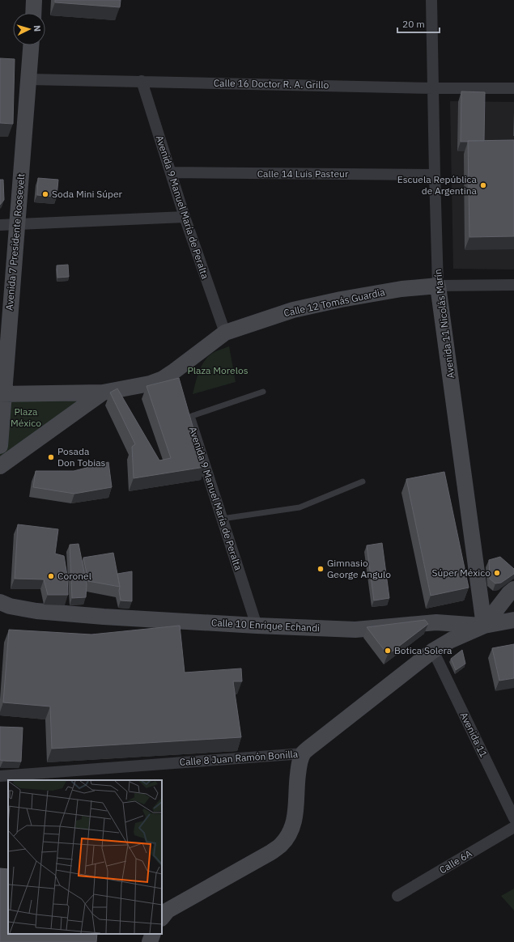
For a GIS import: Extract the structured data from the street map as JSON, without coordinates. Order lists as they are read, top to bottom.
{
  "streets": {
    "street": [
      "Calle 16 Doctor R. A. Grillo",
      "Calle 14 Luis Pasteur",
      "Avenida 9 Manuel María de Peralta",
      "Avenida 7 Presidente Roosevelt",
      "Calle 12 Tomás Guardia",
      "Avenida 11 Nicolás Marín",
      "Calle 10 Enrique Echandi",
      "Avenida 11",
      "Calle 8 Juan Ramón Bonilla",
      "Calle 6A"
    ]
  },
  "crossings": [
    ["Calle 16 Doctor R. A. Grillo", "Avenida 9 Manuel María de Peralta"],
    ["Calle 16 Doctor R. A. Grillo", "Avenida 7 Presidente Roosevelt"],
    ["Calle 16 Doctor R. A. Grillo", "Avenida 11 Nicolás Marín"],
    ["Calle 14 Luis Pasteur", "Avenida 9 Manuel María de Peralta"],
    ["Calle 14 Luis Pasteur", "Avenida 11 Nicolás Marín"],
    ["Avenida 9 Manuel María de Peralta", "Calle 12 Tomás Guardia"],
    ["Avenida 9 Manuel María de Peralta", "Calle 10 Enrique Echandi"],
    ["Avenida 7 Presidente Roosevelt", "Calle 12 Tomás Guardia"],
    ["Calle 12 Tomás Guardia", "Avenida 11 Nicolás Marín"],
    ["Avenida 11 Nicolás Marín", "Calle 10 Enrique Echandi"],
    ["Avenida 11 Nicolás Marín", "Calle 8 Juan Ramón Bonilla"],
    ["Calle 10 Enrique Echandi", "Calle 8 Juan Ramón Bonilla"],
    ["Avenida 11", "Calle 8 Juan Ramón Bonilla"]
  ],
  "parks": ["Plaza Morelos", "Plaza México"],
  "places": [
    "Escuela República de Argentina",
    "Soda Mini Súper",
    "Posada Don Tobias",
    "Gimnasio George Angulo",
    "Súper México",
    "Coronel",
    "Botica Solera"
  ],
  "scale_bar": "20 m",
  "north": "right"
}
